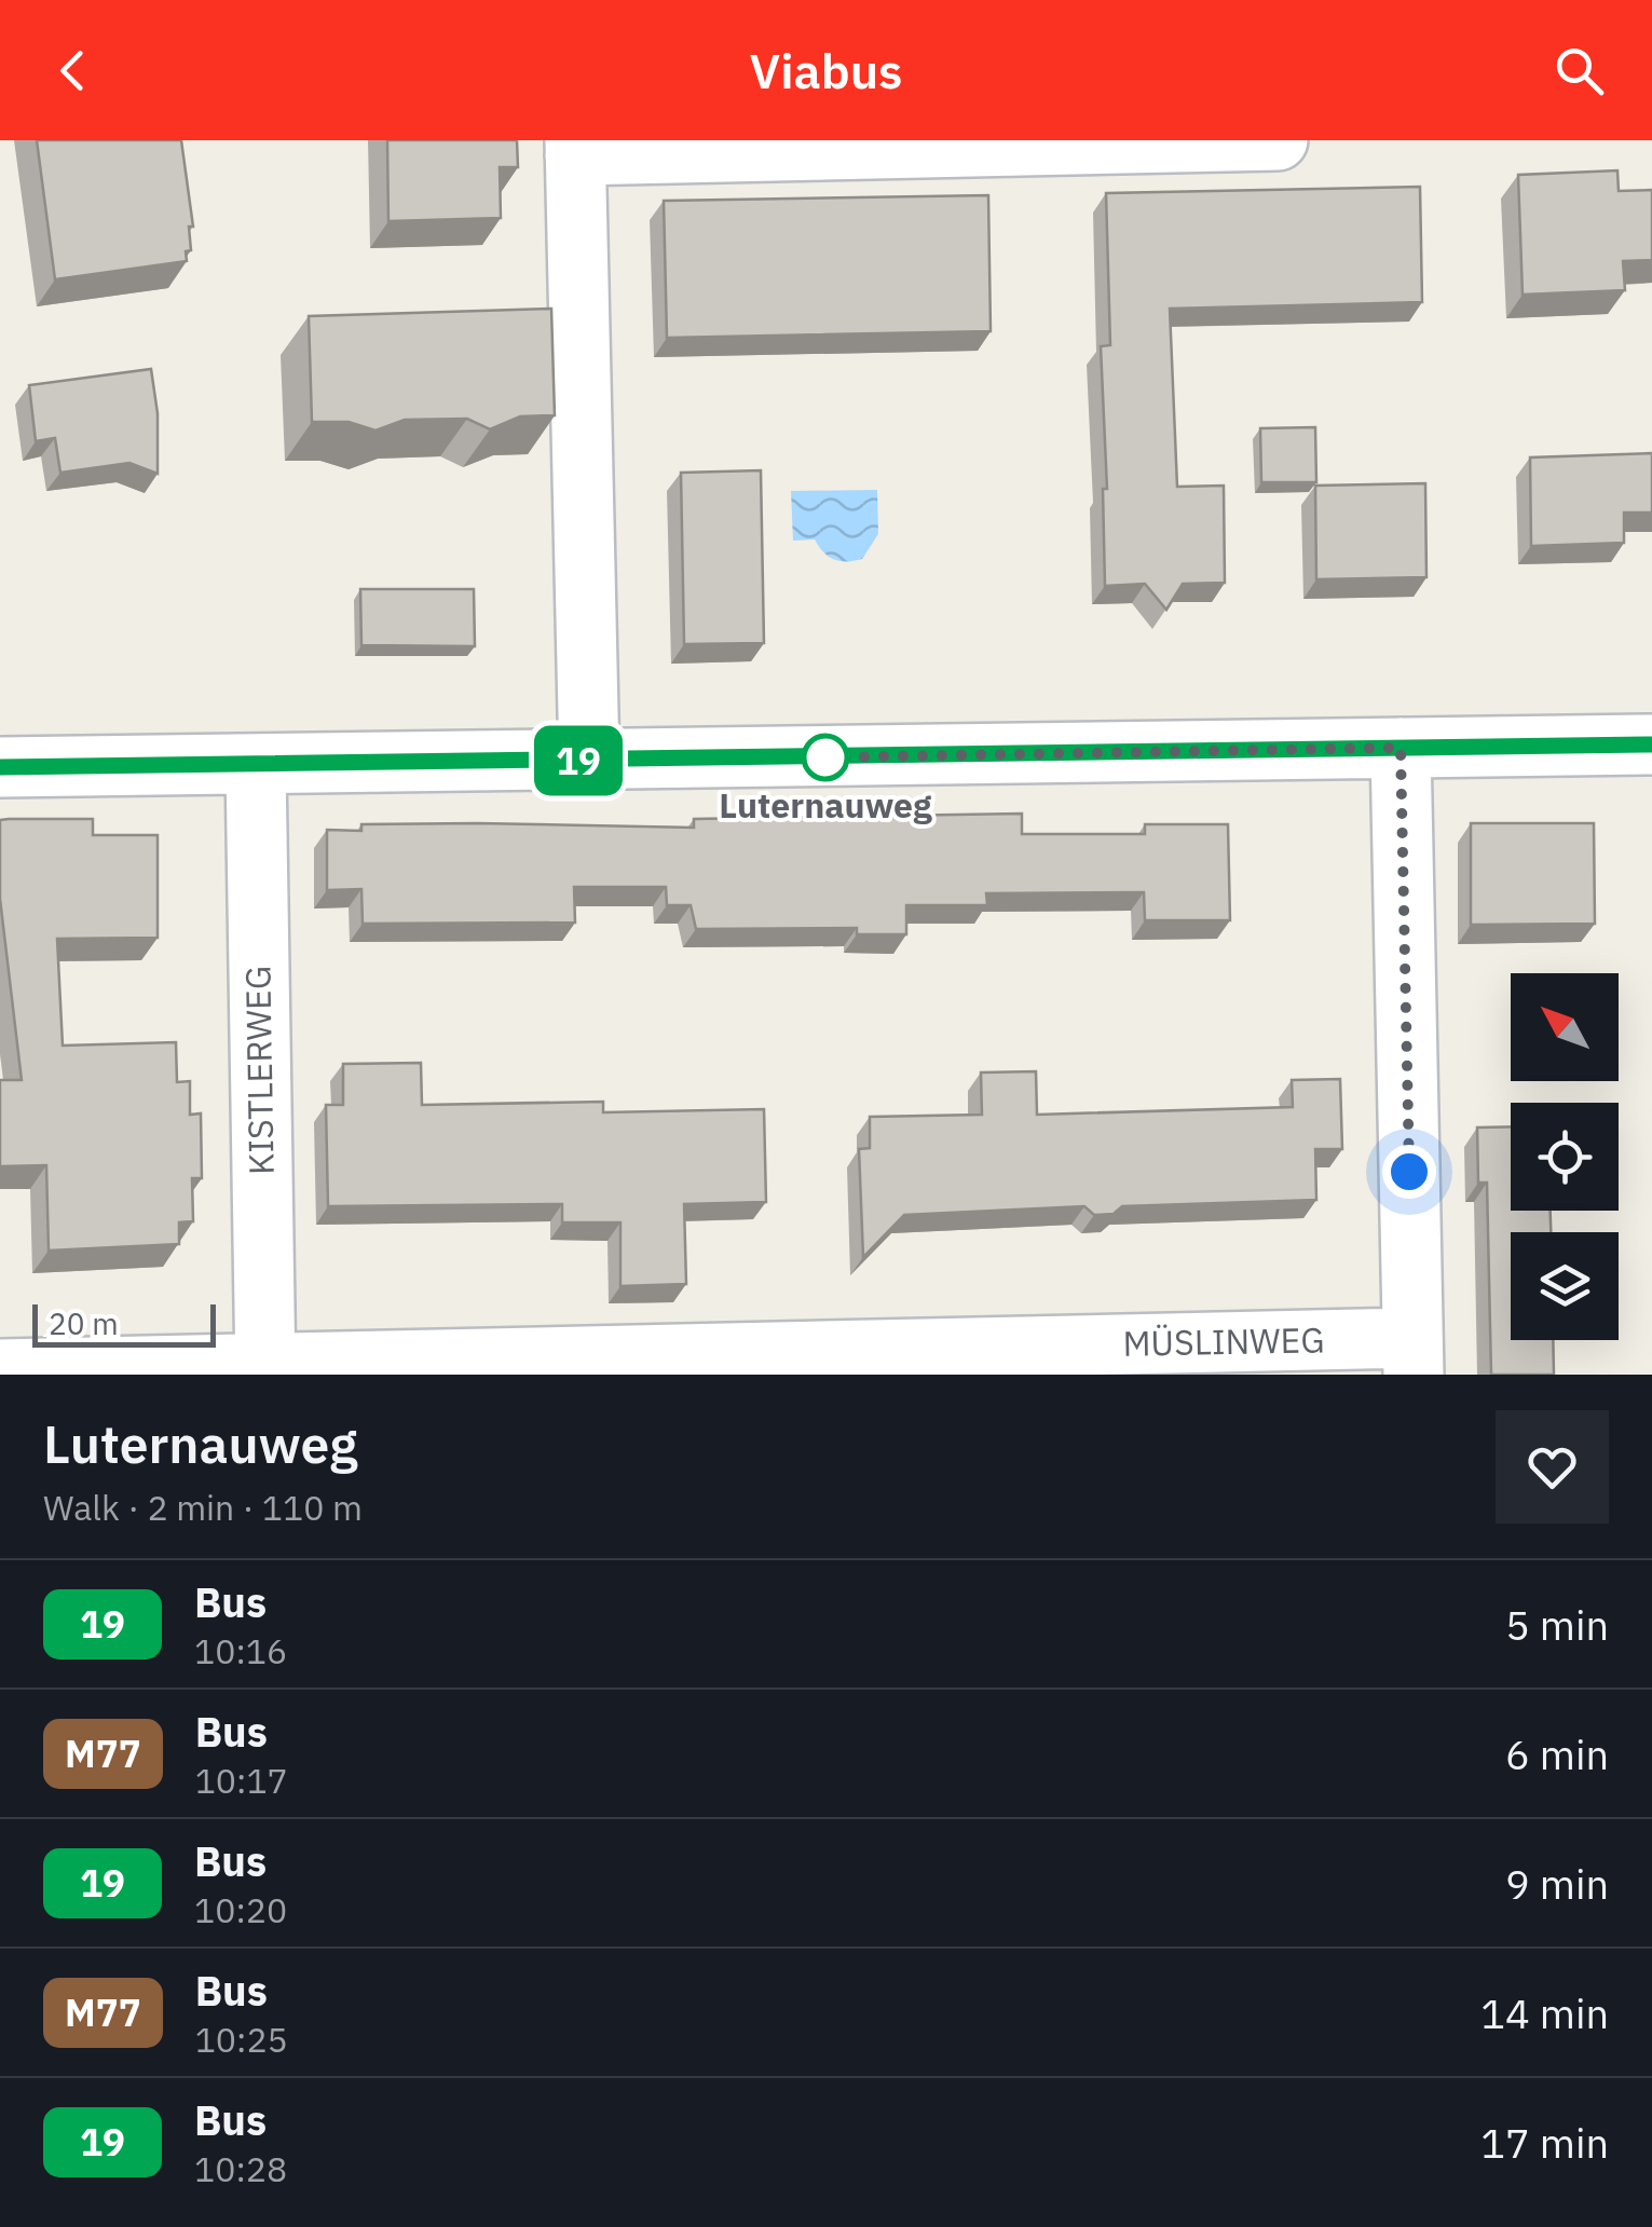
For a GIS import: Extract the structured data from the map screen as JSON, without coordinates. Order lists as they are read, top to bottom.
{
  "streets": {
    "street": ["KISTLERWEG", "MÜSLINWEG"]
  },
  "crossings": [
    ["KISTLERWEG", "MÜSLINWEG"]
  ],
  "places": ["Luternauweg"],
  "lines": ["bus line 19"],
  "scale_bar": "20 m",
  "north": "top left",
  "page": {
    "header": "Viabus",
    "on_map": "19",
    "scale": "20 m",
    "heading": ["Luternauweg", "Walk · 2 min · 110 m"],
    "list": [
      {
        "mark": "19",
        "name": "Bus",
        "note": "10:16",
        "value": "5 min"
      },
      {
        "mark": "M77",
        "name": "Bus",
        "note": "10:17",
        "value": "6 min"
      },
      {
        "mark": "19",
        "name": "Bus",
        "note": "10:20",
        "value": "9 min"
      },
      {
        "mark": "M77",
        "name": "Bus",
        "note": "10:25",
        "value": "14 min"
      },
      {
        "mark": "19",
        "name": "Bus",
        "note": "10:28",
        "value": "17 min"
      }
    ]
  }
}
